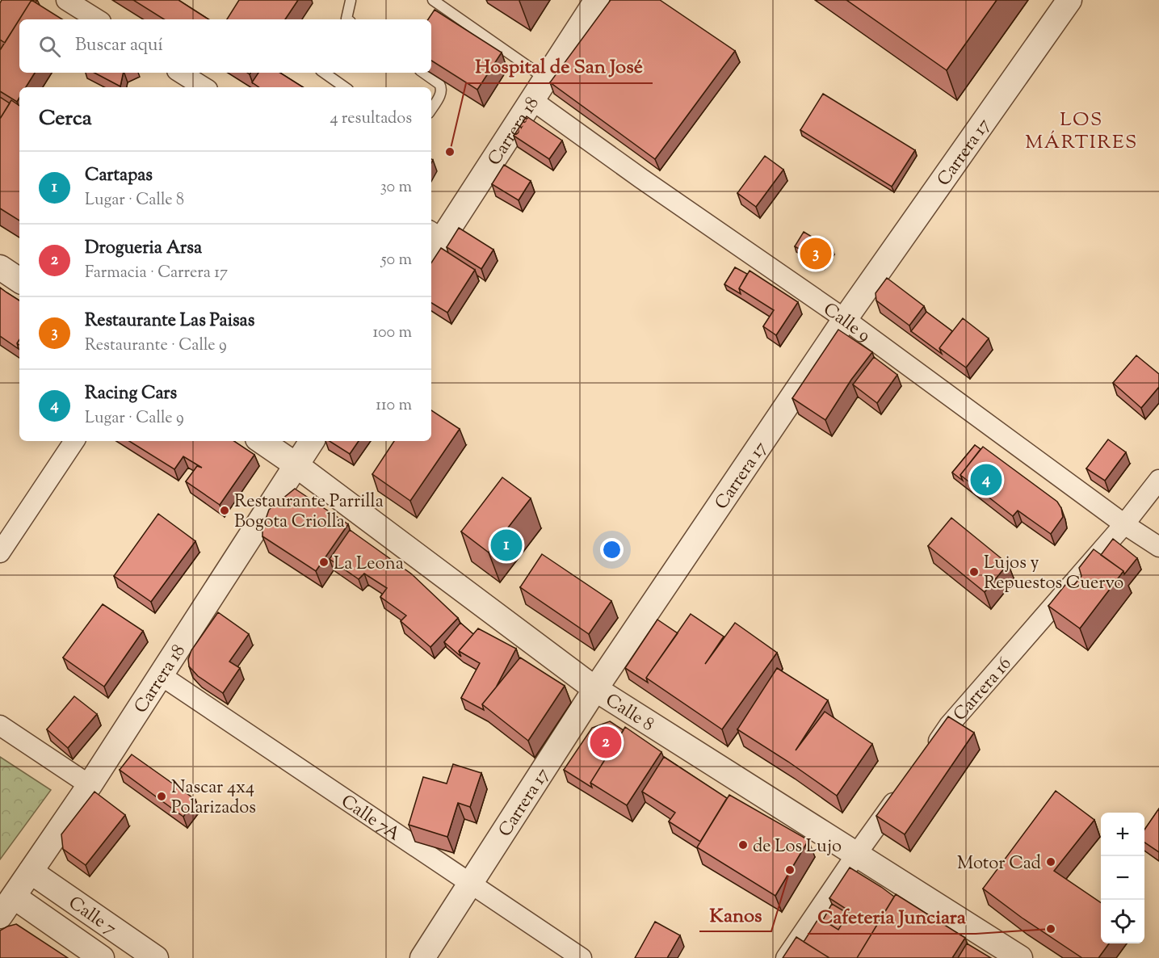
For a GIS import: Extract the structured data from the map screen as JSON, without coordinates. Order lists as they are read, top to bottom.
{
  "streets": {
    "street": [
      "Carrera 18",
      "Carrera 17",
      "Calle 9",
      "Carrera 16",
      "Calle 8",
      "Calle 7A",
      "Calle 7"
    ]
  },
  "crossings": [
    ["Carrera 18", "Calle 9"],
    ["Carrera 18", "Calle 8"],
    ["Carrera 18", "Calle 7A"],
    ["Carrera 18", "Calle 7"],
    ["Carrera 17", "Calle 9"],
    ["Carrera 17", "Calle 8"],
    ["Carrera 17", "Calle 7A"],
    ["Calle 9", "Carrera 16"]
  ],
  "districts": ["LOS MÁRTIRES"],
  "places": [
    "Hospital de San José",
    "Restaurante Parrilla Bogota Criolla",
    "La Leona",
    "Lujos y Repuestos Cuervo",
    "Nascar 4x4 Polarizados",
    "de Los Lujo",
    "Motor Cad",
    "Kanos",
    "Cafeteria Junciara"
  ],
  "page": {
    "search": "Buscar aquí",
    "heading": ["Cerca", "4 resultados"],
    "list": [
      {
        "mark": "1",
        "name": "Cartapas",
        "note": "Lugar · Calle 8",
        "value": "30 m"
      },
      {
        "mark": "2",
        "name": "Drogueria Arsa",
        "note": "Farmacia · Carrera 17",
        "value": "50 m"
      },
      {
        "mark": "3",
        "name": "Restaurante Las Paisas",
        "note": "Restaurante · Calle 9",
        "value": "100 m"
      },
      {
        "mark": "4",
        "name": "Racing Cars",
        "note": "Lugar · Calle 9",
        "value": "110 m"
      }
    ],
    "pins": [
      "3",
      "4",
      "1",
      "2"
    ],
    "map_buttons": ["+", "−"]
  }
}
